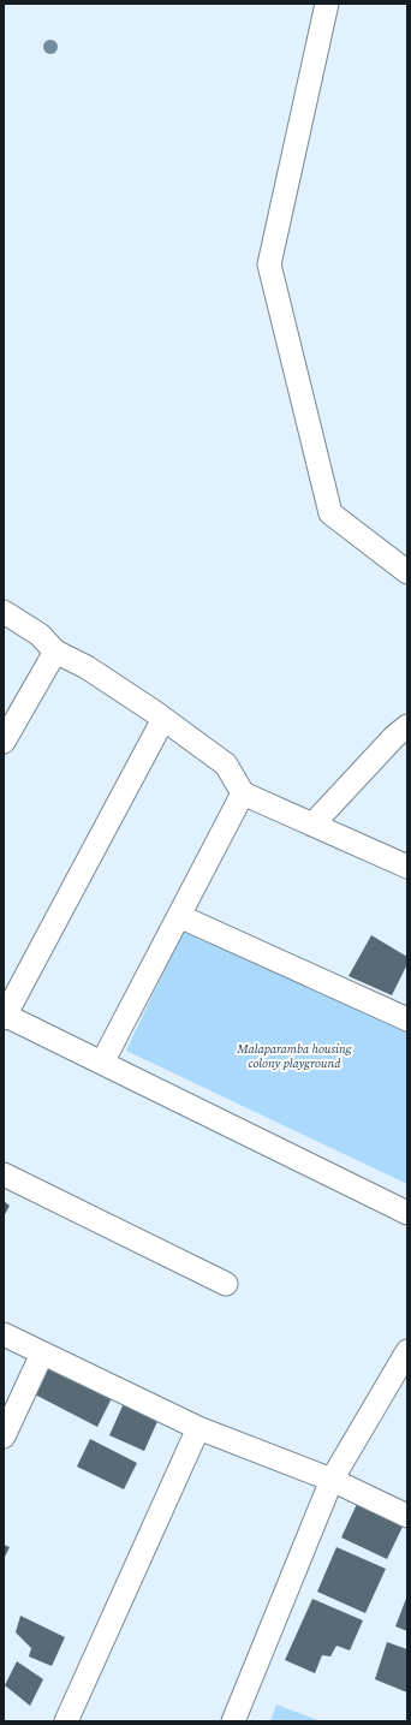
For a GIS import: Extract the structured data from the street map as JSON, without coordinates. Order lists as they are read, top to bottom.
{
  "parks": ["Malaparamba housing colony playground"]
}
